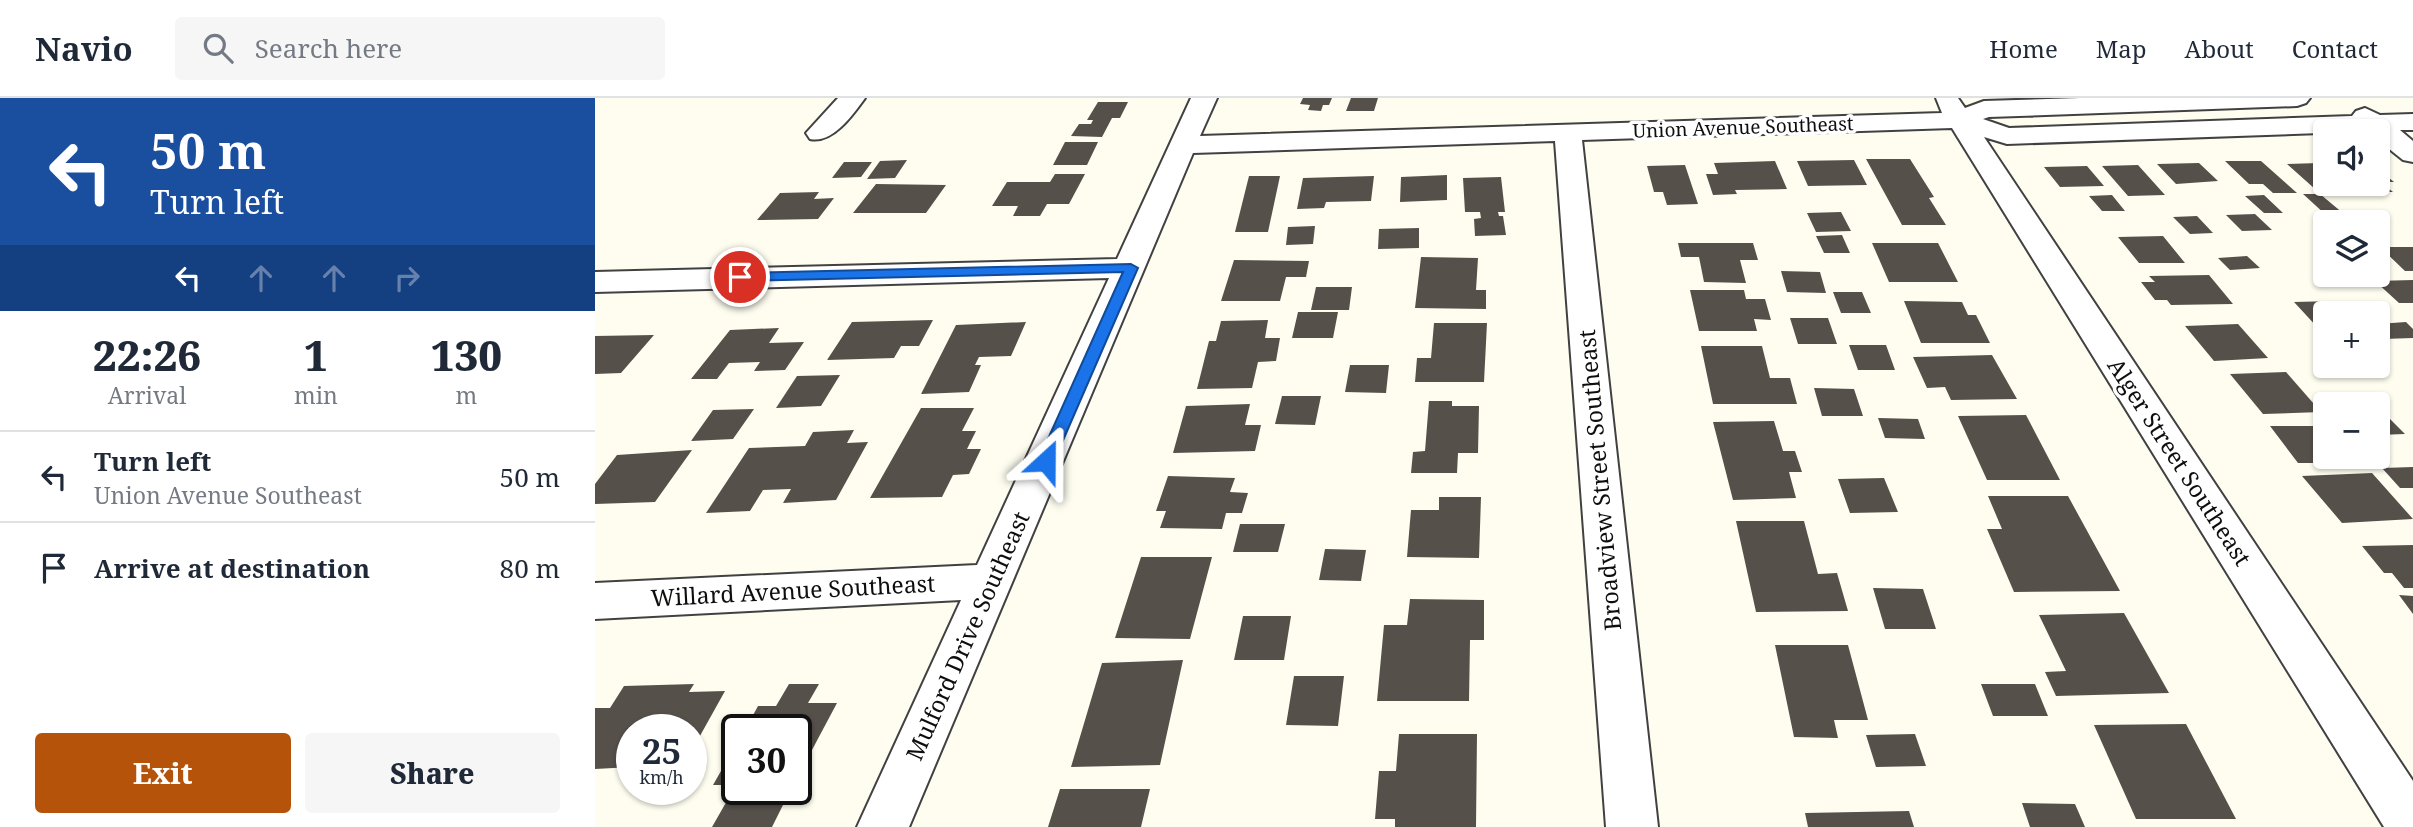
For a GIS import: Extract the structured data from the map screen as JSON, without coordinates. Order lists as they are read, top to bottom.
{
  "streets": {
    "street": [
      "Union Avenue Southeast",
      "Alger Street Southeast",
      "Broadview Street Southeast",
      "Willard Avenue Southeast",
      "Mulford Drive Southeast"
    ]
  },
  "crossings": [
    ["Union Avenue Southeast", "Alger Street Southeast"],
    ["Union Avenue Southeast", "Broadview Street Southeast"],
    ["Union Avenue Southeast", "Mulford Drive Southeast"],
    ["Willard Avenue Southeast", "Mulford Drive Southeast"]
  ],
  "page": {
    "header": "Navio",
    "search": "Search here",
    "nav": [
      "Home",
      "Map",
      "About",
      "Contact"
    ],
    "turn": ["50 m", "Turn left"],
    "map_buttons": ["+", "−"],
    "eta": [
      "22:26",
      "Arrival",
      "1",
      "min",
      "130",
      "m"
    ],
    "list": [
      {
        "name": "Turn left",
        "note": "Union Avenue Southeast",
        "value": "50 m"
      },
      {
        "name": "Arrive at destination",
        "value": "80 m"
      }
    ],
    "speed": "25 km/h",
    "limit": "30",
    "buttons": ["Exit", "Share"]
  }
}
